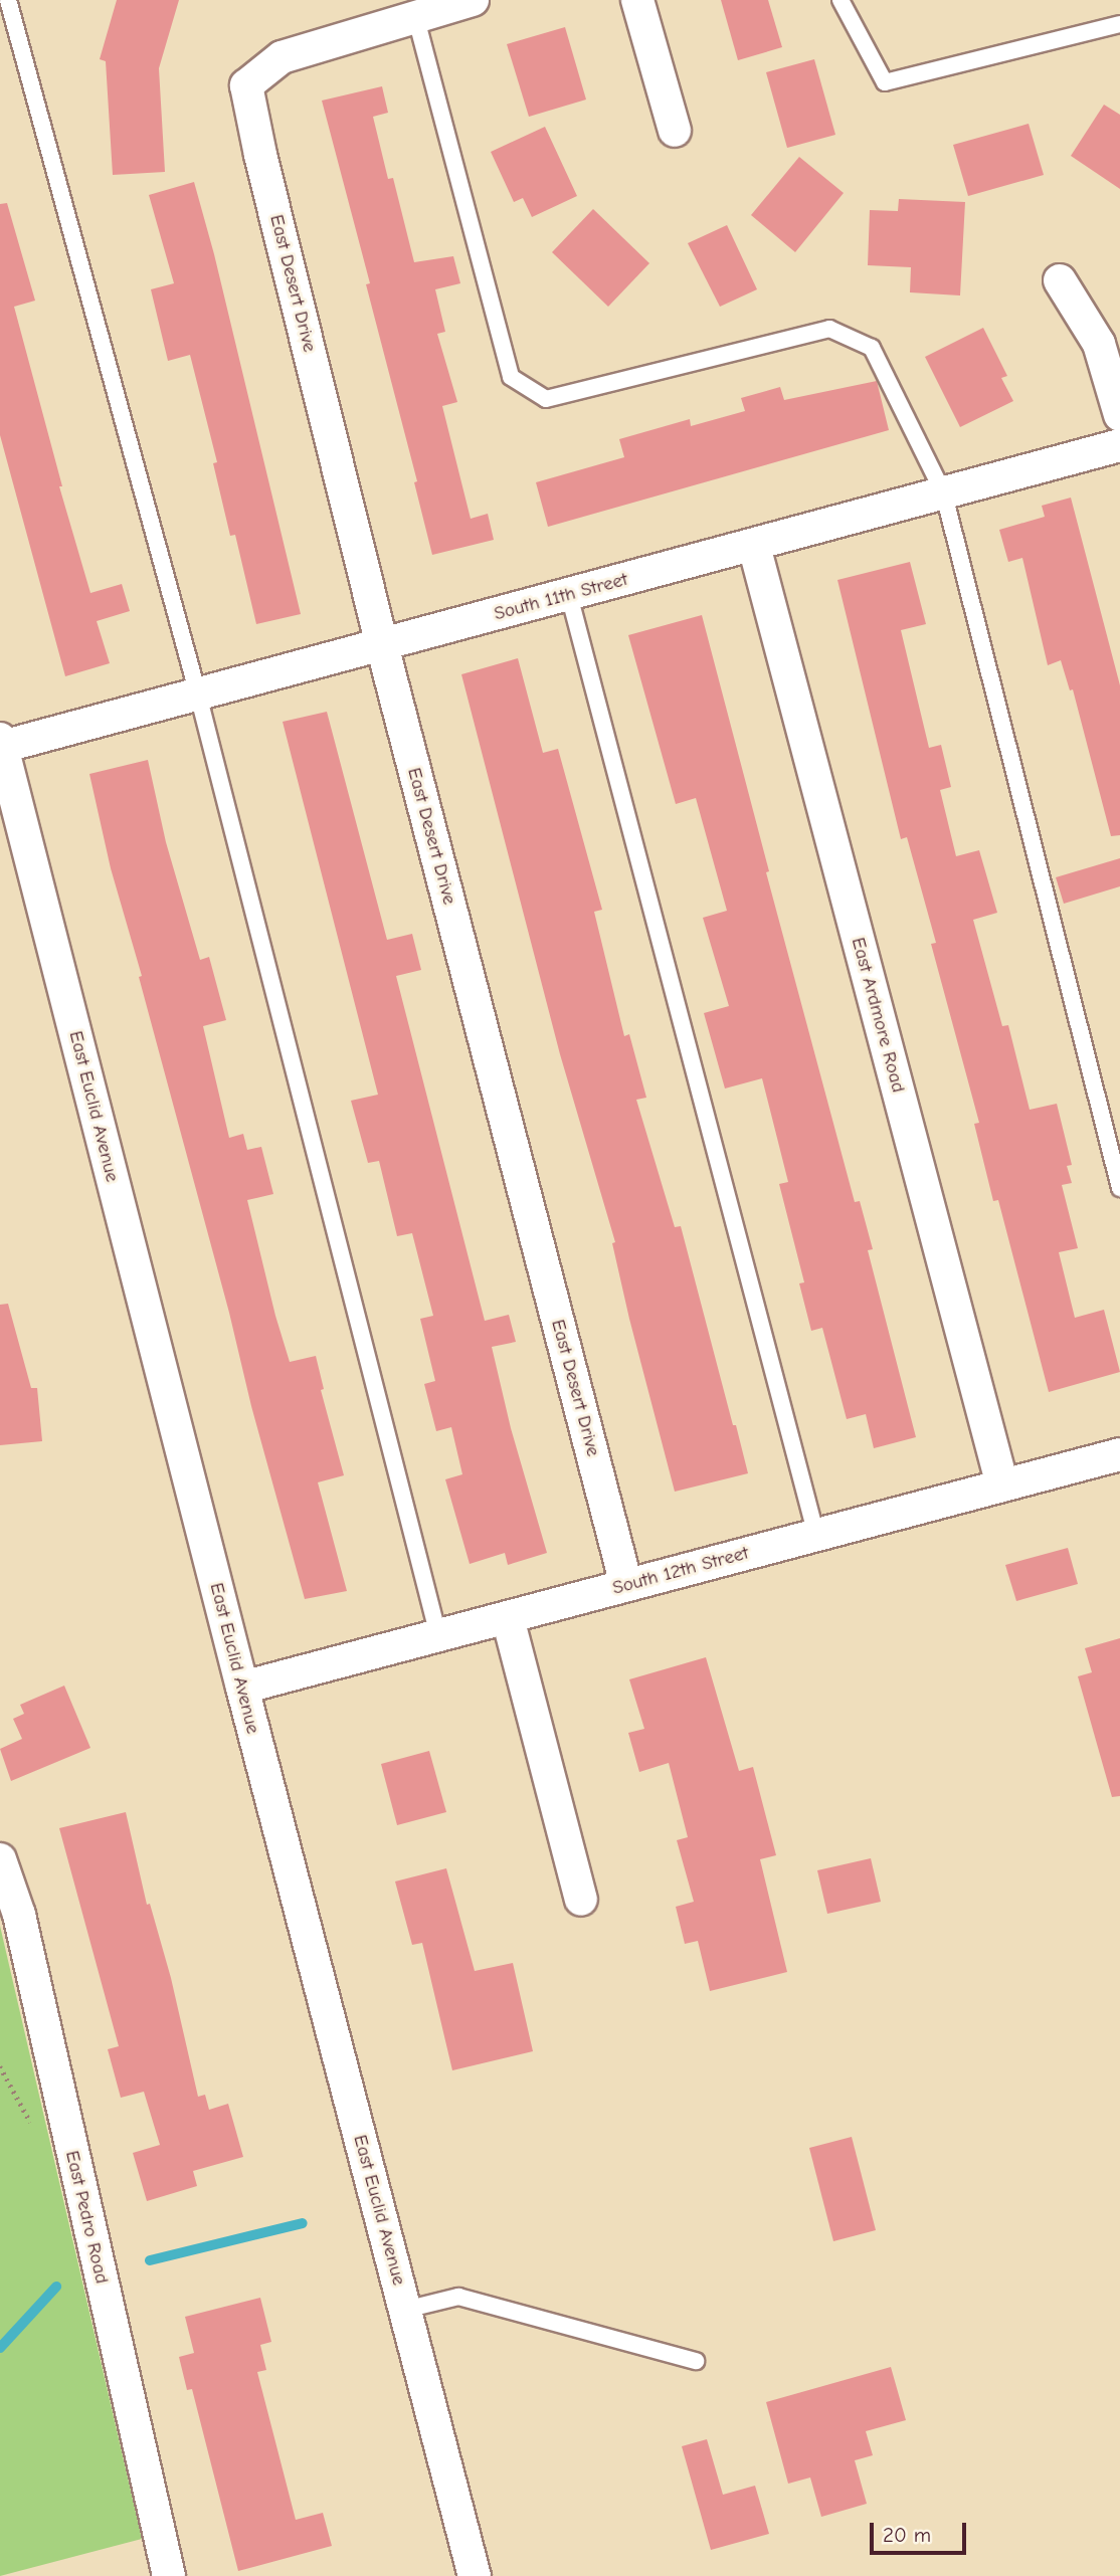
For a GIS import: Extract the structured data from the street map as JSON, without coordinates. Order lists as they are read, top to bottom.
{
  "streets": {
    "street": [
      "East Desert Drive",
      "South 11th Street",
      "East Ardmore Road",
      "East Euclid Avenue",
      "South 12th Street",
      "East Pedro Road"
    ]
  },
  "crossings": [
    ["East Desert Drive", "South 11th Street"],
    ["East Desert Drive", "South 12th Street"],
    ["South 11th Street", "East Ardmore Road"],
    ["South 11th Street", "East Euclid Avenue"],
    ["East Ardmore Road", "South 12th Street"],
    ["East Euclid Avenue", "South 12th Street"]
  ],
  "scale_bar": "20 m"
}
